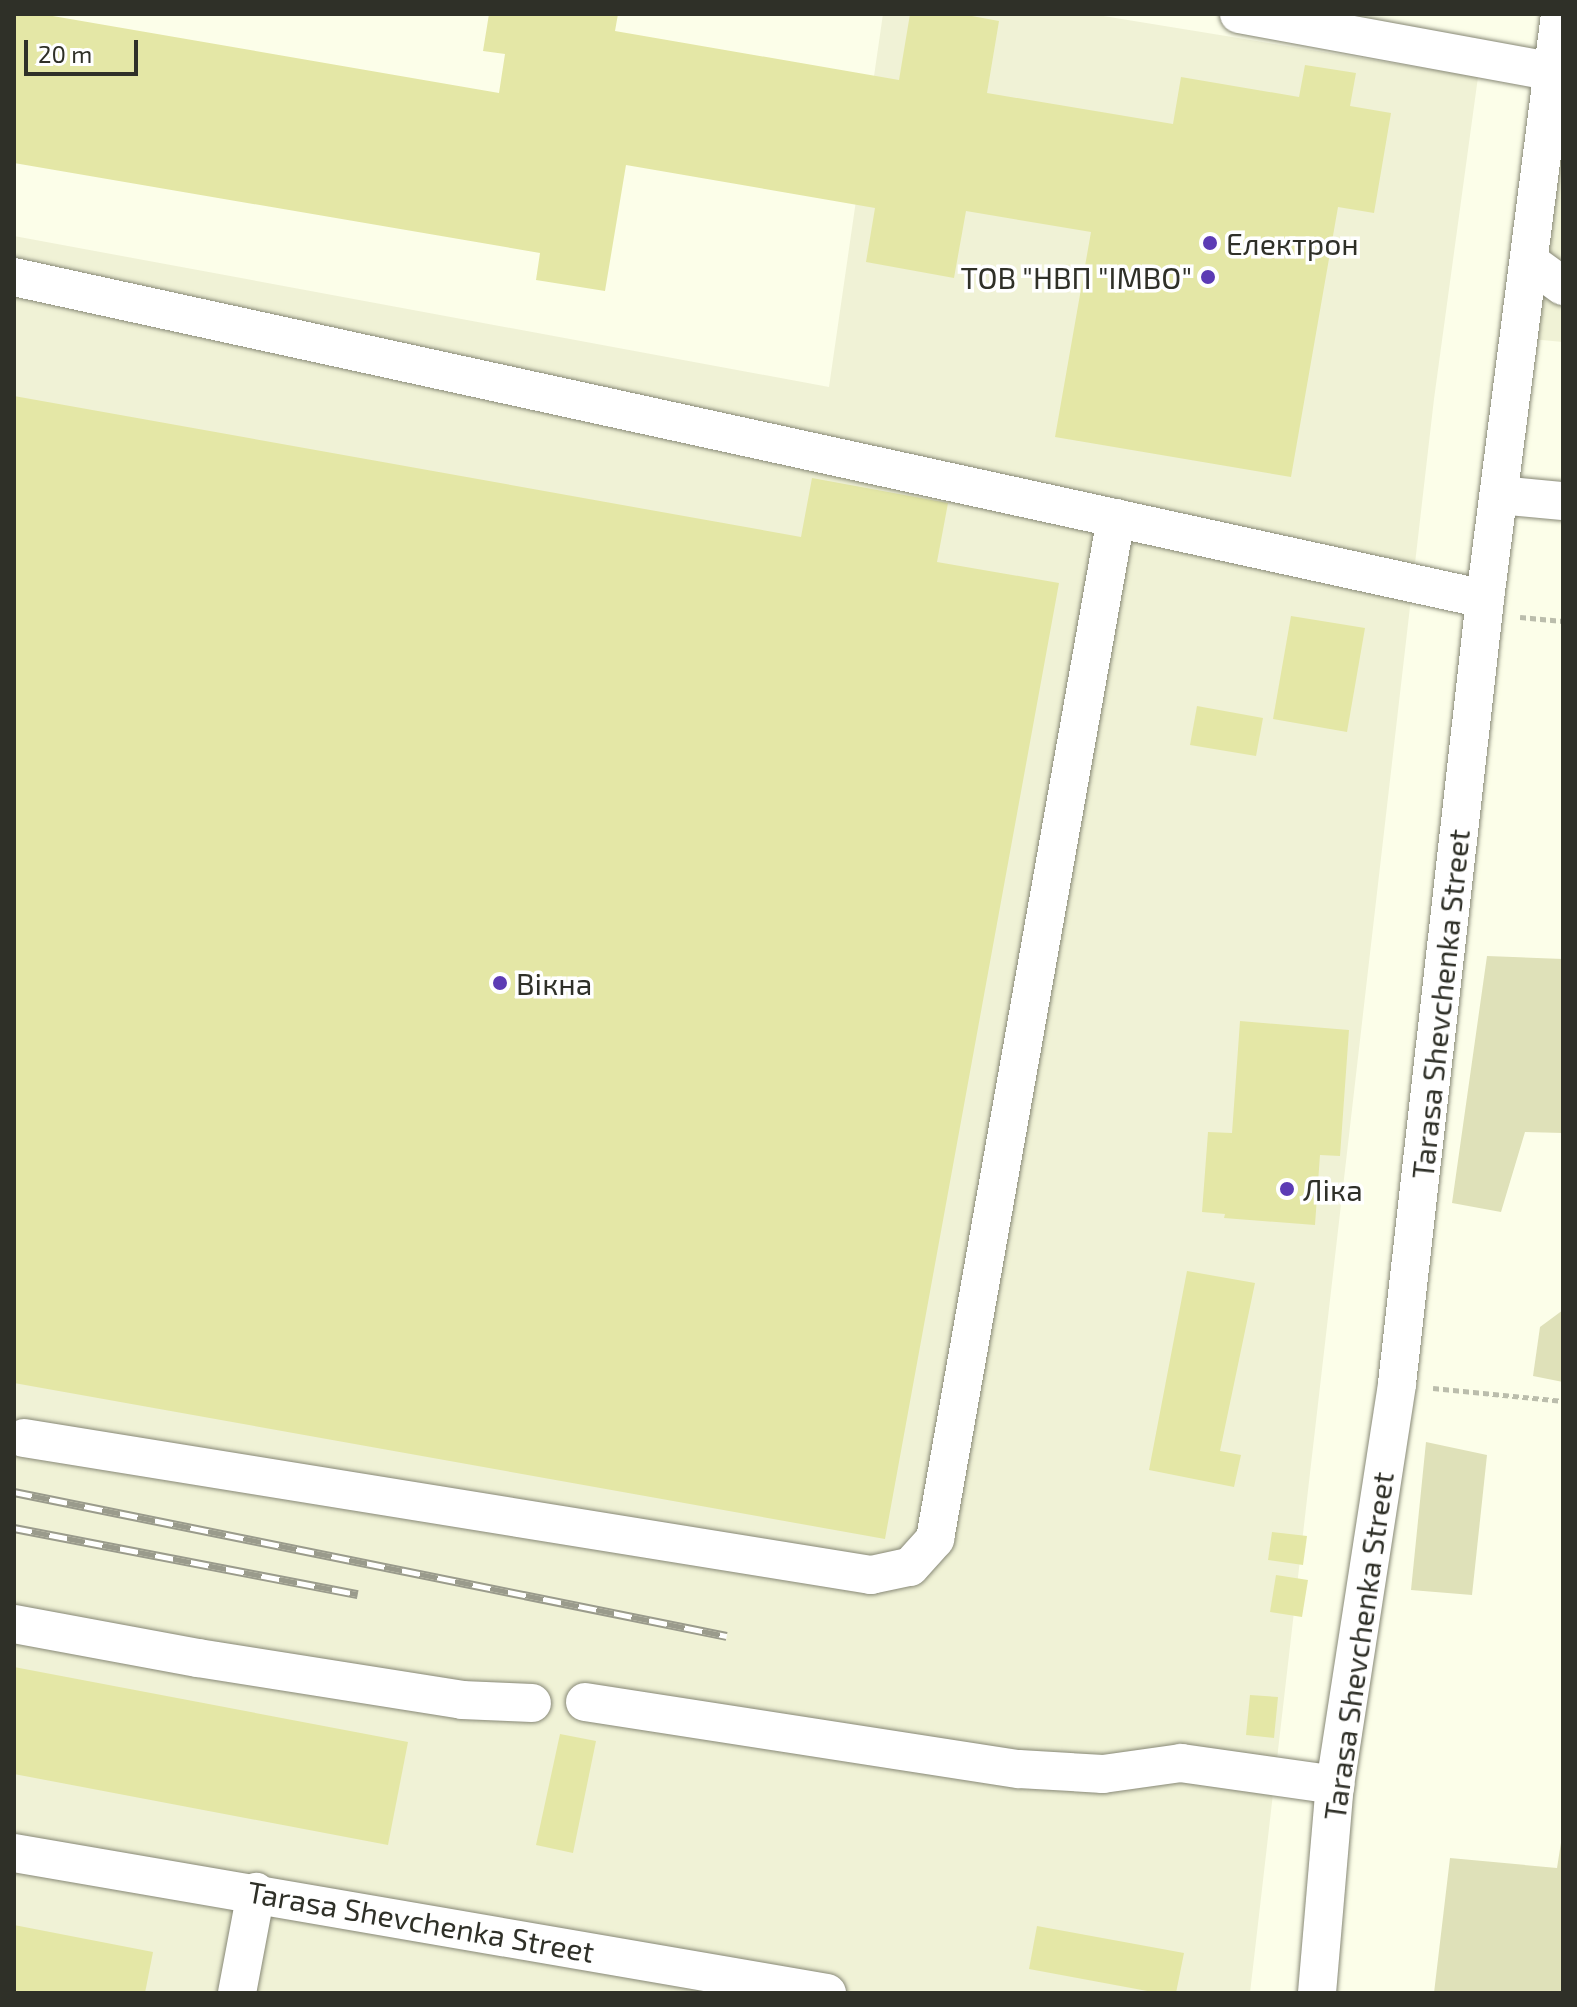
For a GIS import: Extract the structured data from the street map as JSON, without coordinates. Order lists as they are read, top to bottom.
{
  "streets": {
    "street": ["Tarasa Shevchenka Street"]
  },
  "places": [
    "Електрон",
    "ТОВ \"НВП \"ІМВО\"",
    "Вікна",
    "Ліка"
  ],
  "scale_bar": "20 m"
}
